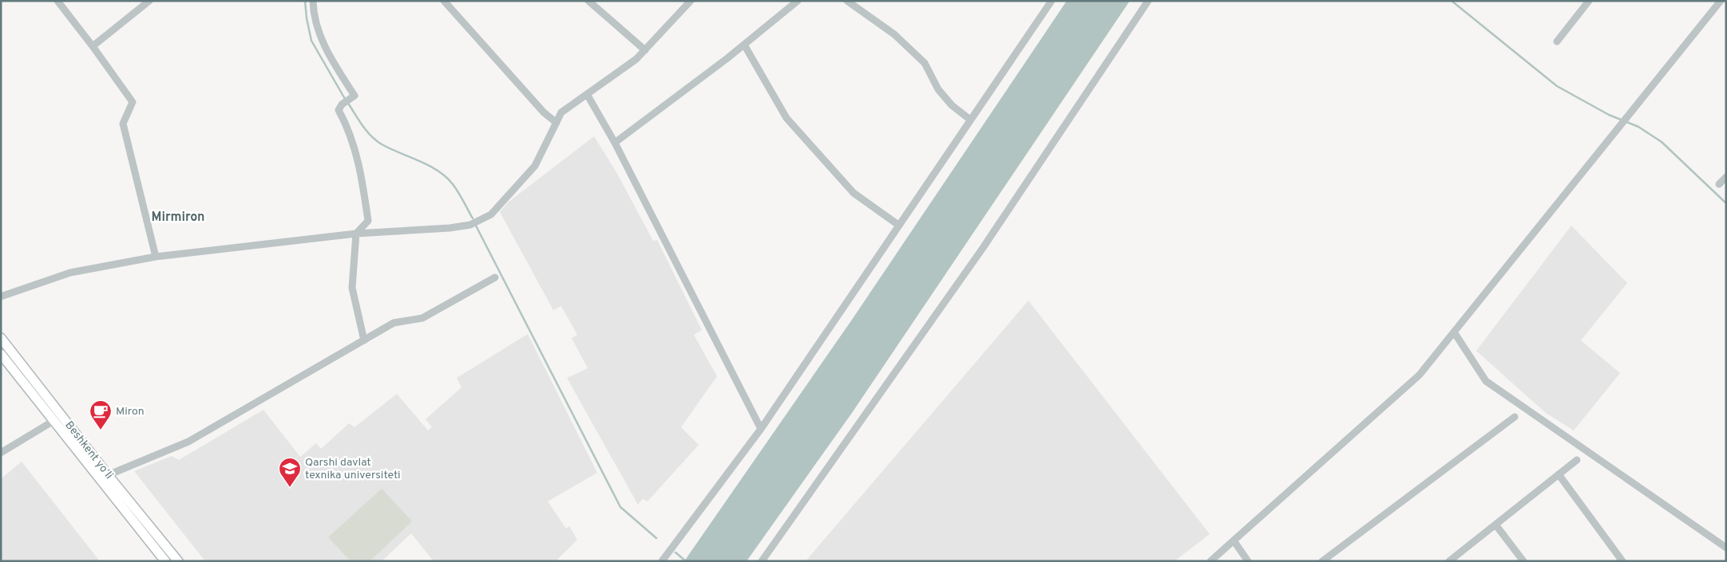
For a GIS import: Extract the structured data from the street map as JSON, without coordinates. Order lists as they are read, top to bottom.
{
  "streets": {
    "main road": ["Beshkent yoʻli"]
  },
  "districts": ["Mirmiron"],
  "places": {
    "cafe": ["Miron"],
    "school or university": ["Qarshi davlat texnika universiteti"]
  }
}
